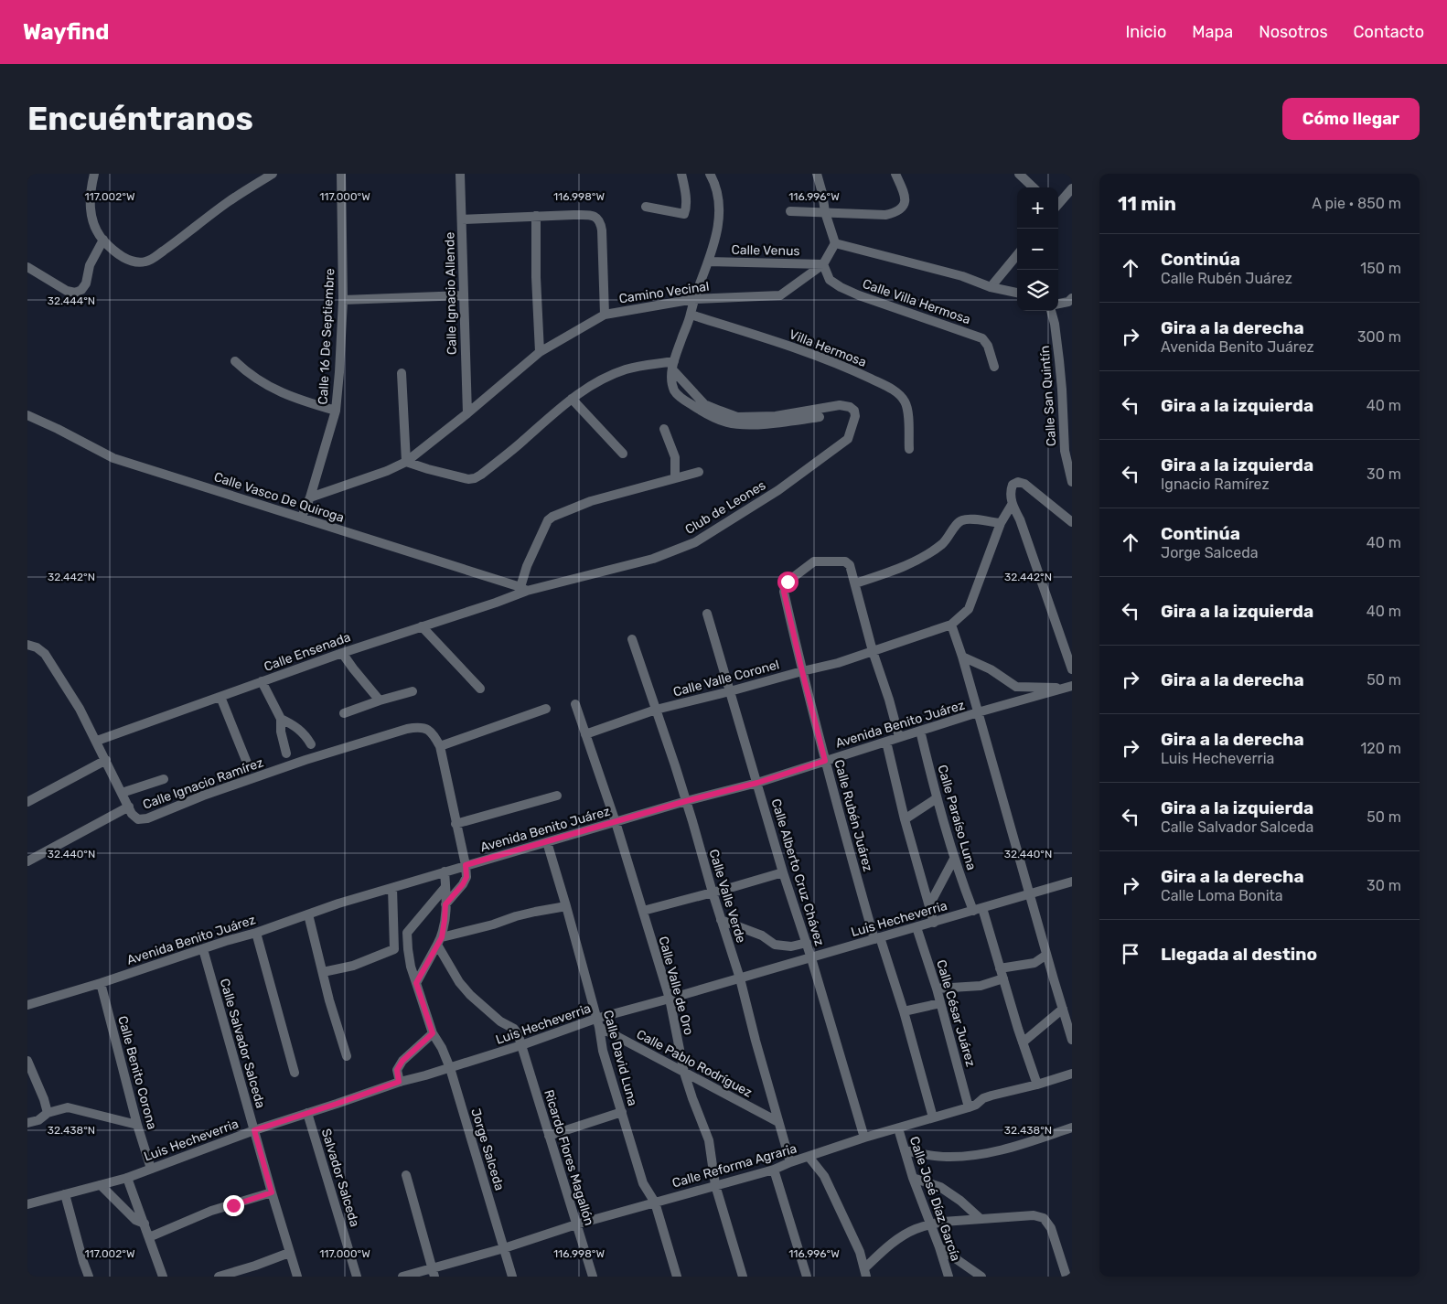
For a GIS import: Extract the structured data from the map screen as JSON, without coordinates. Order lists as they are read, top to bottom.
{
  "streets": {
    "street": [
      "Calle Venus",
      "Camino Vecinal",
      "Calle Ignacio Allende",
      "Calle Villa Hermosa",
      "Calle 16 De Septiembre",
      "Villa Hermosa",
      "Calle San Quintín",
      "Calle Vasco De Quiroga",
      "Club de Leones",
      "Calle Ensenada",
      "Calle Valle Coronel",
      "Avenida Benito Juárez",
      "Calle Ignacio Ramírez",
      "Calle Rubén Juárez",
      "Calle Paraíso Luna",
      "Calle Alberto Cruz Chávez",
      "Calle Valle Verde",
      "Luis Hecheverria",
      "Calle Valle de Oro",
      "Calle César Juárez",
      "Calle Salvador Salceda",
      "Calle David Luna",
      "Calle Pablo Rodríguez",
      "Calle Benito Corona",
      "Jorge Salceda",
      "Ricardo Flores Magallón",
      "Calle Reforma Agraria",
      "Salvador Salceda",
      "Calle José Díaz García"
    ]
  },
  "crossings": [
    ["Calle Venus", "Camino Vecinal"],
    ["Calle Venus", "Calle Villa Hermosa"],
    ["Camino Vecinal", "Calle Ignacio Allende"],
    ["Camino Vecinal", "Calle Villa Hermosa"],
    ["Camino Vecinal", "Calle 16 De Septiembre"],
    ["Calle Vasco De Quiroga", "Club de Leones"],
    ["Calle Vasco De Quiroga", "Calle Ensenada"],
    ["Club de Leones", "Calle Ensenada"],
    ["Calle Ensenada", "Calle Ignacio Ramírez"],
    ["Calle Valle Coronel", "Calle Rubén Juárez"],
    ["Calle Valle Coronel", "Calle Alberto Cruz Chávez"],
    ["Calle Valle Coronel", "Calle Valle Verde"],
    ["Calle Valle Coronel", "Calle Valle de Oro"],
    ["Avenida Benito Juárez", "Calle Rubén Juárez"],
    ["Avenida Benito Juárez", "Calle Paraíso Luna"],
    ["Avenida Benito Juárez", "Calle Alberto Cruz Chávez"],
    ["Avenida Benito Juárez", "Calle Valle Verde"],
    ["Avenida Benito Juárez", "Calle Valle de Oro"],
    ["Avenida Benito Juárez", "Calle Salvador Salceda"],
    ["Avenida Benito Juárez", "Calle David Luna"],
    ["Avenida Benito Juárez", "Calle Benito Corona"],
    ["Calle Rubén Juárez", "Luis Hecheverria"],
    ["Calle Rubén Juárez", "Calle Reforma Agraria"],
    ["Calle Paraíso Luna", "Luis Hecheverria"],
    ["Calle Paraíso Luna", "Calle Reforma Agraria"],
    ["Calle Alberto Cruz Chávez", "Luis Hecheverria"],
    ["Calle Alberto Cruz Chávez", "Calle Reforma Agraria"],
    ["Calle Valle Verde", "Luis Hecheverria"],
    ["Calle Valle Verde", "Calle Pablo Rodríguez"],
    ["Calle Valle Verde", "Calle Reforma Agraria"],
    ["Luis Hecheverria", "Calle Valle de Oro"],
    ["Luis Hecheverria", "Calle César Juárez"],
    ["Luis Hecheverria", "Calle Salvador Salceda"],
    ["Luis Hecheverria", "Calle David Luna"],
    ["Luis Hecheverria", "Calle Pablo Rodríguez"],
    ["Luis Hecheverria", "Calle Benito Corona"],
    ["Luis Hecheverria", "Jorge Salceda"],
    ["Luis Hecheverria", "Ricardo Flores Magallón"],
    ["Luis Hecheverria", "Salvador Salceda"],
    ["Calle Valle de Oro", "Calle Pablo Rodríguez"],
    ["Calle Valle de Oro", "Calle Reforma Agraria"],
    ["Calle César Juárez", "Calle Reforma Agraria"],
    ["Calle David Luna", "Calle Pablo Rodríguez"],
    ["Calle David Luna", "Calle Reforma Agraria"],
    ["Jorge Salceda", "Calle Reforma Agraria"],
    ["Ricardo Flores Magallón", "Calle Reforma Agraria"],
    ["Calle Reforma Agraria", "Calle José Díaz García"]
  ],
  "page": {
    "header": "Wayfind",
    "nav": [
      "Inicio",
      "Mapa",
      "Nosotros",
      "Contacto"
    ],
    "buttons": "Cómo llegar",
    "title": "Encuéntranos",
    "heading": ["11 min", "A pie · 850 m"],
    "map_buttons": ["+", "−"],
    "list": [
      ["Continúa", "Calle Rubén Juárez", "150 m"],
      ["Gira a la derecha", "Avenida Benito Juárez", "300 m"],
      ["Gira a la izquierda", "40 m"],
      ["Gira a la izquierda", "Ignacio Ramírez", "30 m"],
      ["Continúa", "Jorge Salceda", "40 m"],
      ["Gira a la izquierda", "40 m"],
      ["Gira a la derecha", "50 m"],
      ["Gira a la derecha", "Luis Hecheverria", "120 m"],
      ["Gira a la izquierda", "Calle Salvador Salceda", "50 m"],
      ["Gira a la derecha", "Calle Loma Bonita", "30 m"],
      "Llegada al destino"
    ]
  },
  "coordinates": [
    "117.002°W",
    "117.000°W",
    "116.998°W",
    "116.996°W",
    "32.444°N",
    "32.442°N",
    "32.440°N",
    "32.438°N"
  ]
}
